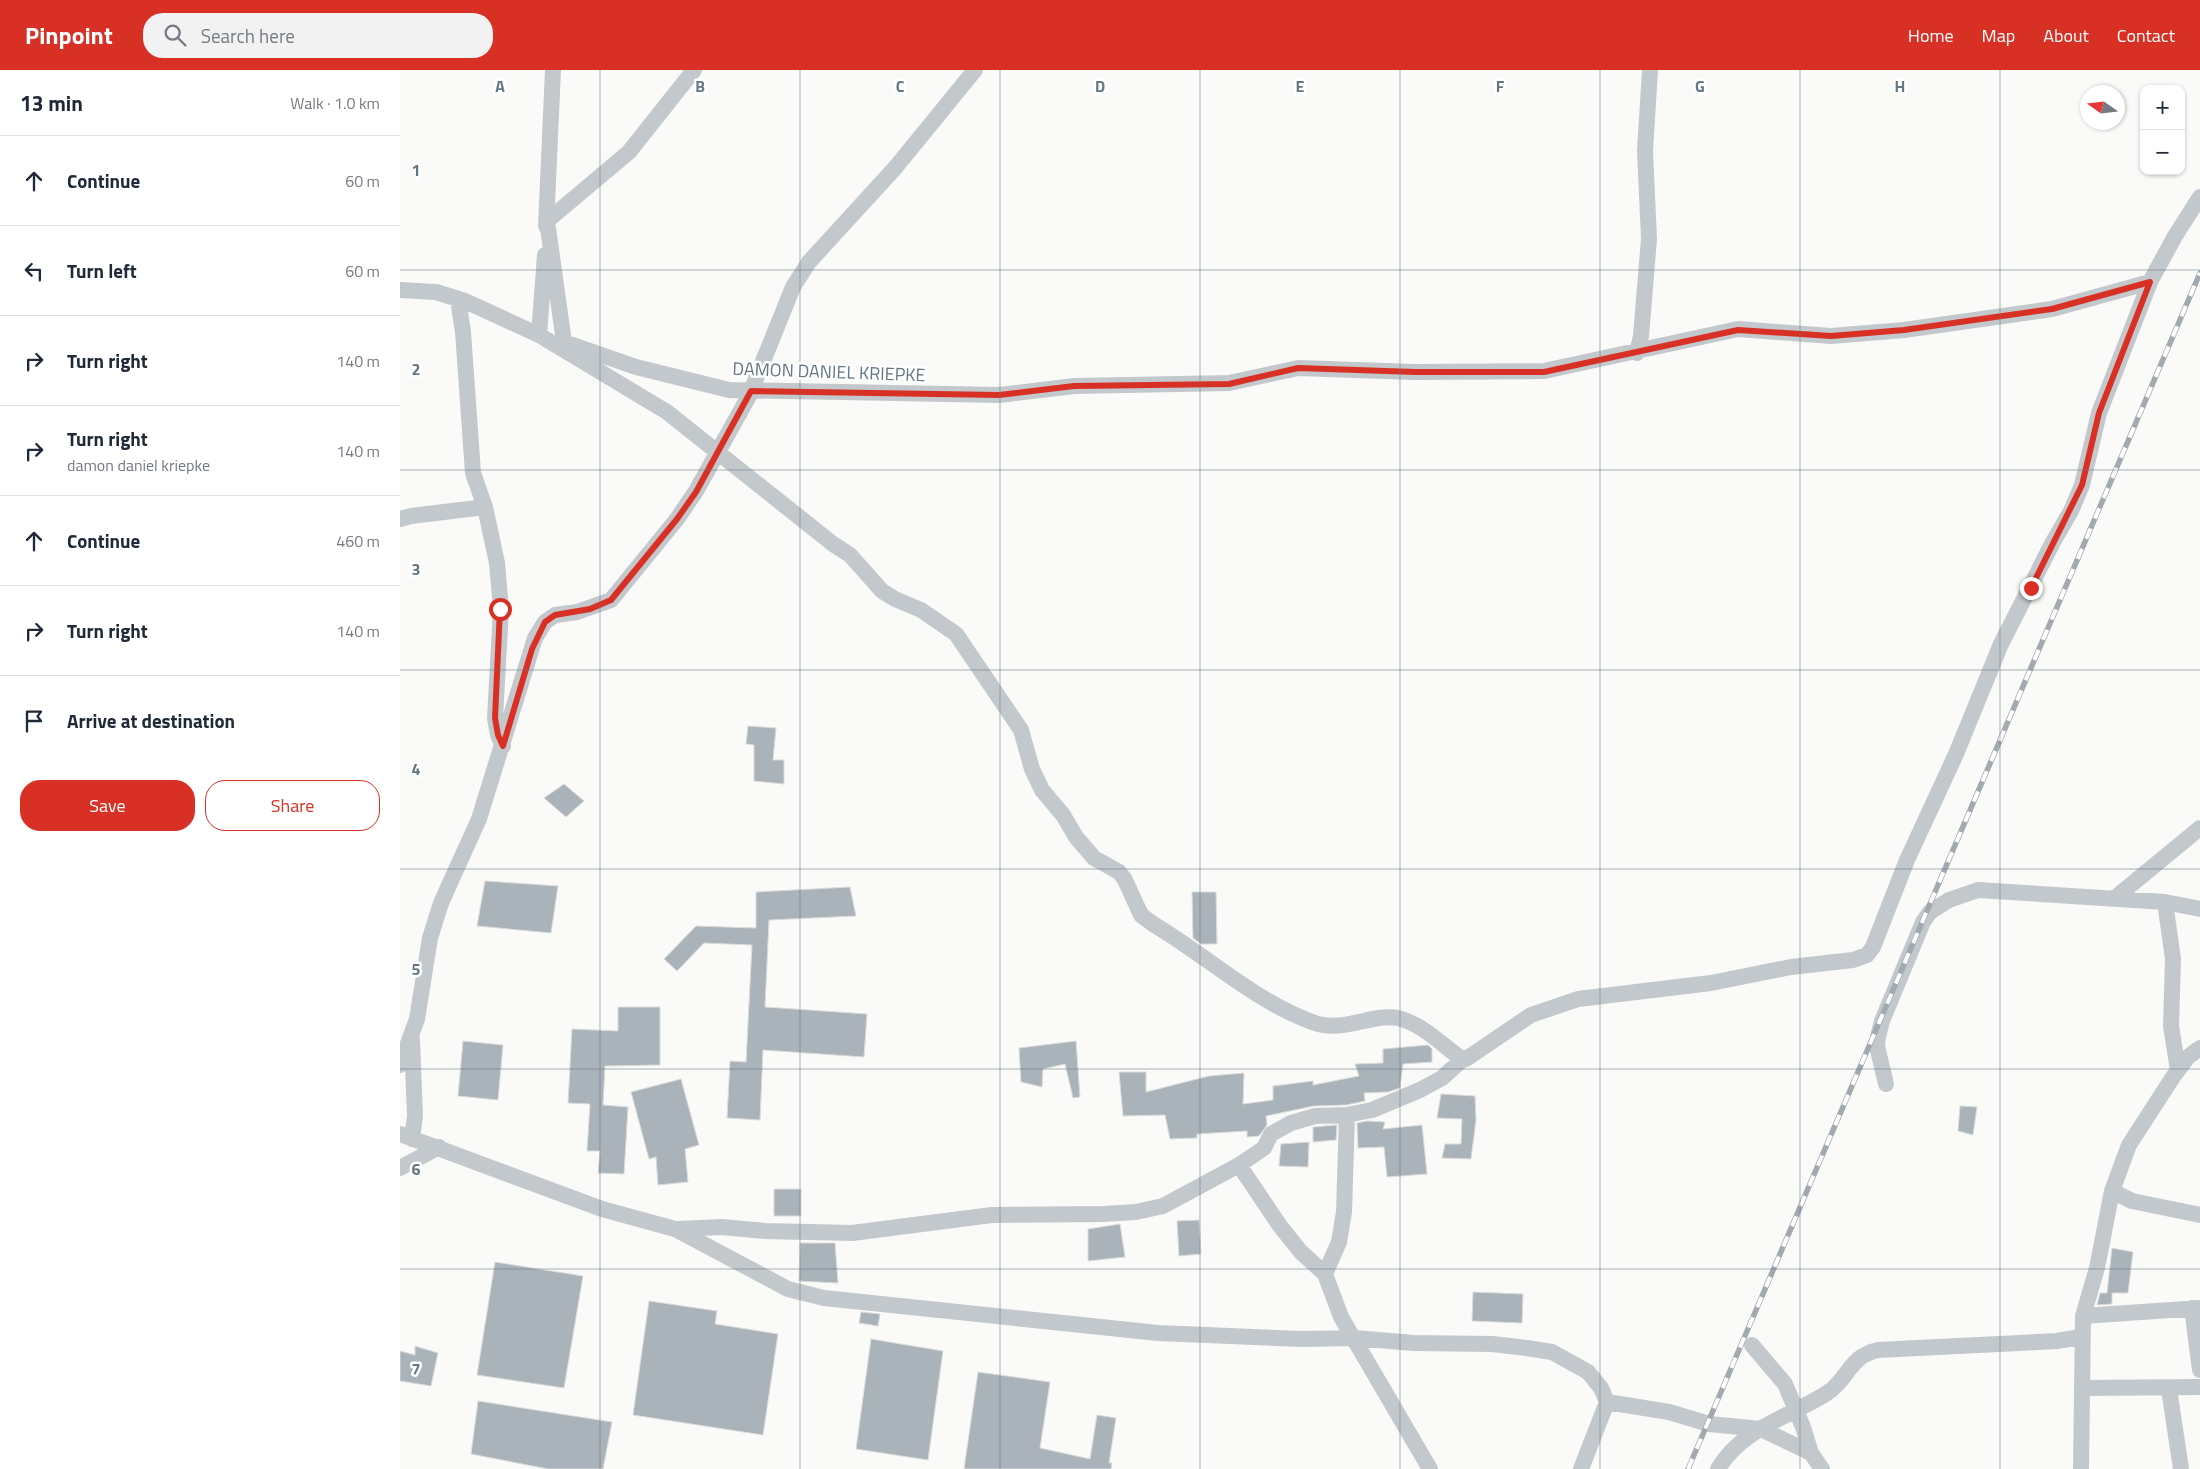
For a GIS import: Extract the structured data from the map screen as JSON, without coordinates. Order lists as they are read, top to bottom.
{
  "streets": {
    "street": ["DAMON DANIEL KRIEPKE"]
  },
  "north": "left",
  "page": {
    "header": "Pinpoint",
    "search": "Search here",
    "nav": [
      "Home",
      "Map",
      "About",
      "Contact"
    ],
    "heading": ["13 min", "Walk · 1.0 km"],
    "map_buttons": ["+", "−"],
    "list": [
      ["Continue", "60 m"],
      ["Turn left", "60 m"],
      ["Turn right", "140 m"],
      ["Turn right", "damon daniel kriepke", "140 m"],
      ["Continue", "460 m"],
      ["Turn right", "140 m"],
      "Arrive at destination"
    ],
    "buttons": ["Save", "Share"]
  },
  "grid": {
    "columns": [
      "A",
      "B",
      "C",
      "D",
      "E",
      "F",
      "G",
      "H"
    ],
    "rows": [
      "1",
      "2",
      "3",
      "4",
      "5",
      "6",
      "7"
    ]
  }
}
